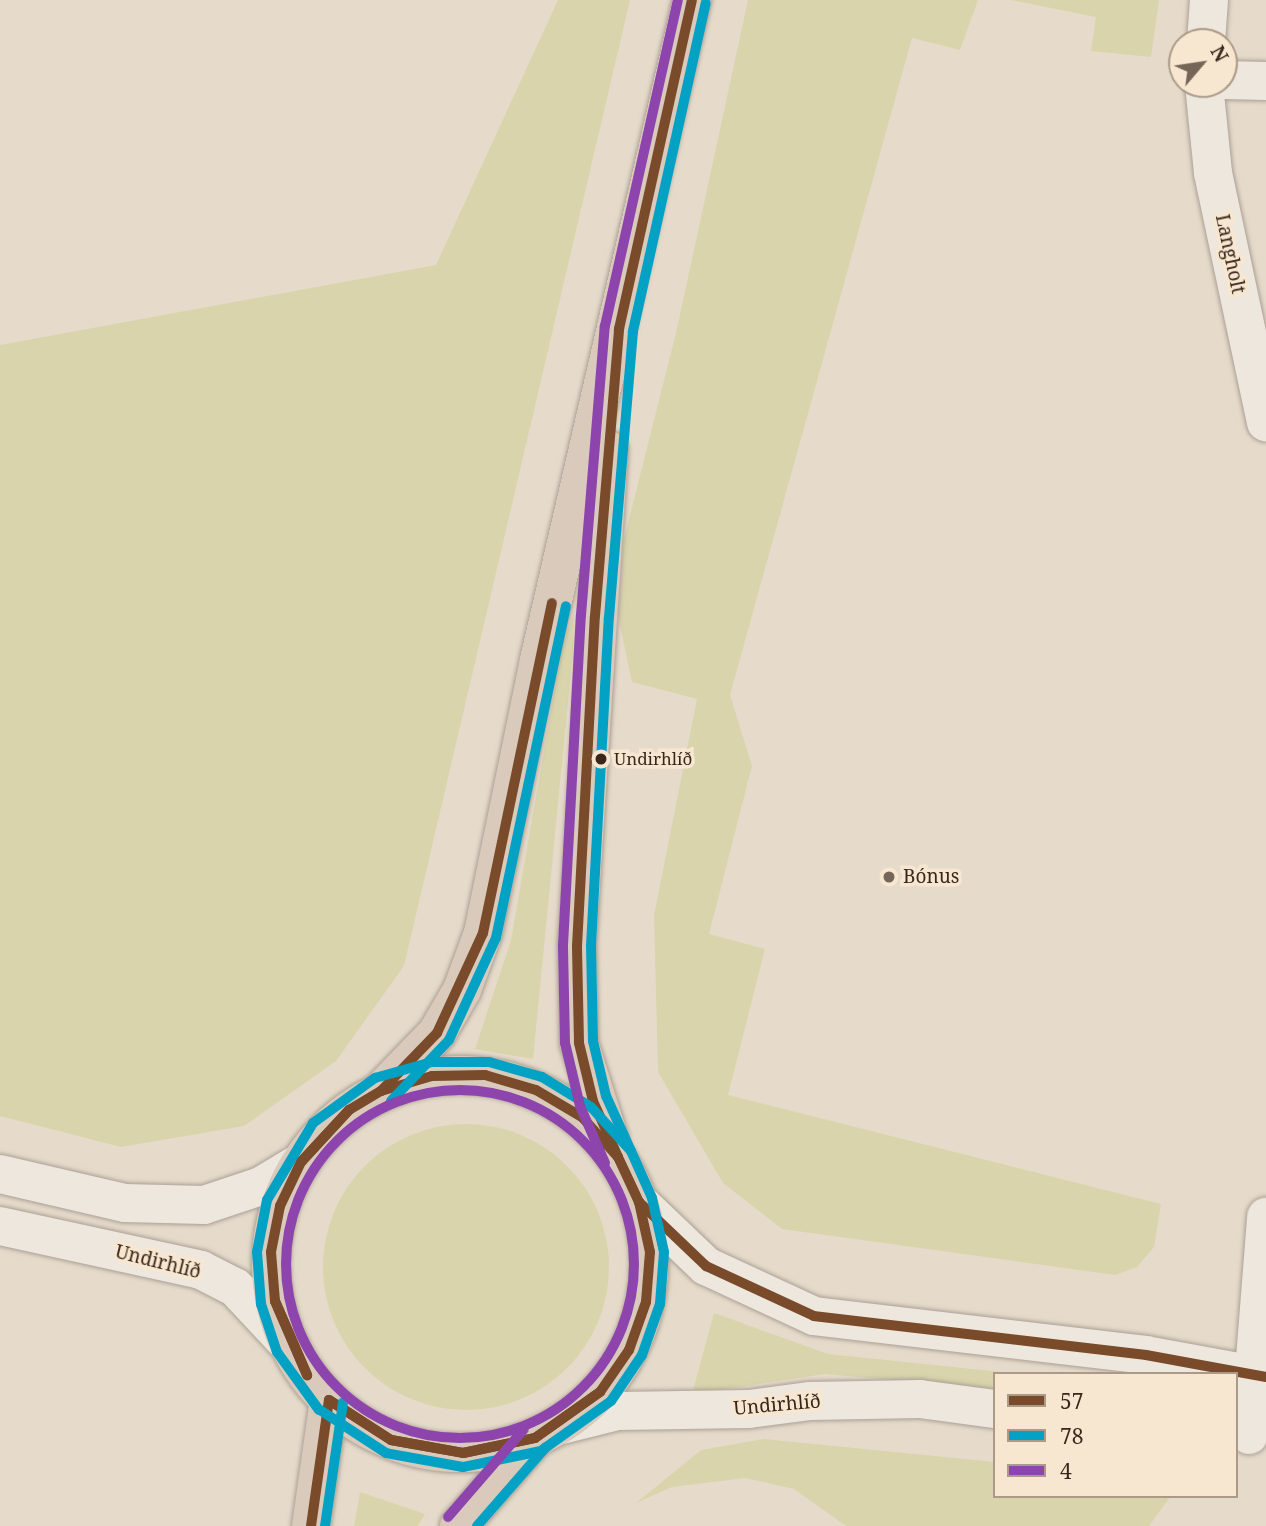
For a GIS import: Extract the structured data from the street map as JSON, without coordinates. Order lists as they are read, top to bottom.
{
  "streets": {
    "street": ["Langholt", "Undirhlíð"]
  },
  "places": ["Undirhlíð", "Bónus"],
  "lines": ["transit line 57", "transit line 4", "transit line 78"],
  "legend": ["57", "78", "4"],
  "north": "top right"
}
